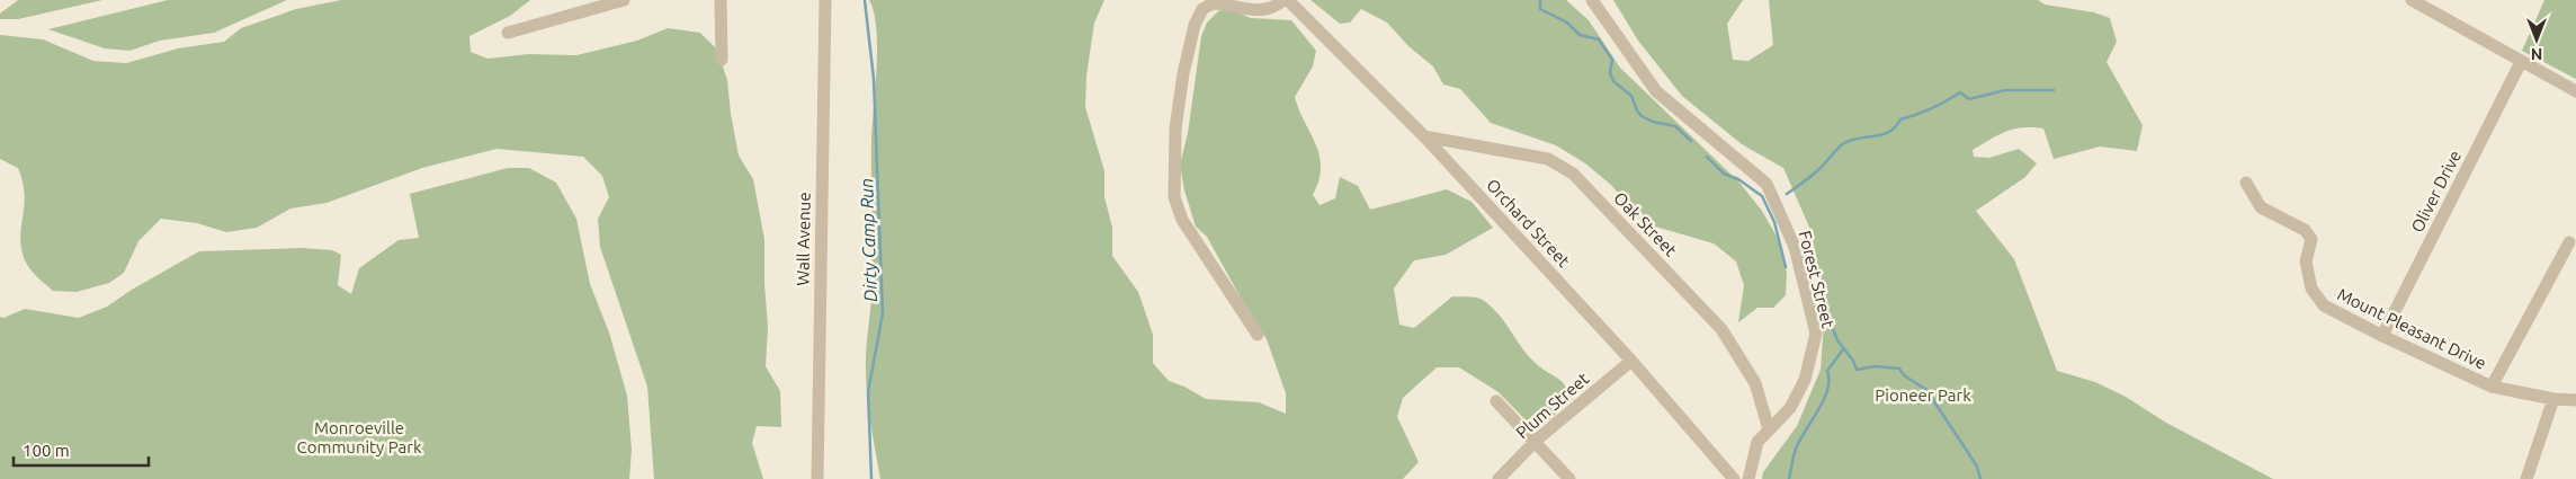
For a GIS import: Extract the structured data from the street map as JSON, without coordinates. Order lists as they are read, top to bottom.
{
  "streets": {
    "street": [
      "Oliver Drive",
      "Orchard Street",
      "Oak Street",
      "Wall Avenue",
      "Forest Street",
      "Mount Pleasant Drive",
      "Plum Street"
    ]
  },
  "crossings": [
    ["Oliver Drive", "Mount Pleasant Drive"],
    ["Orchard Street", "Oak Street"],
    ["Orchard Street", "Plum Street"],
    ["Oak Street", "Forest Street"]
  ],
  "water": ["Dirty Camp Run"],
  "parks": ["Pioneer Park", "Monroeville Community Park"],
  "scale_bar": "100 m",
  "north": "bottom"
}
